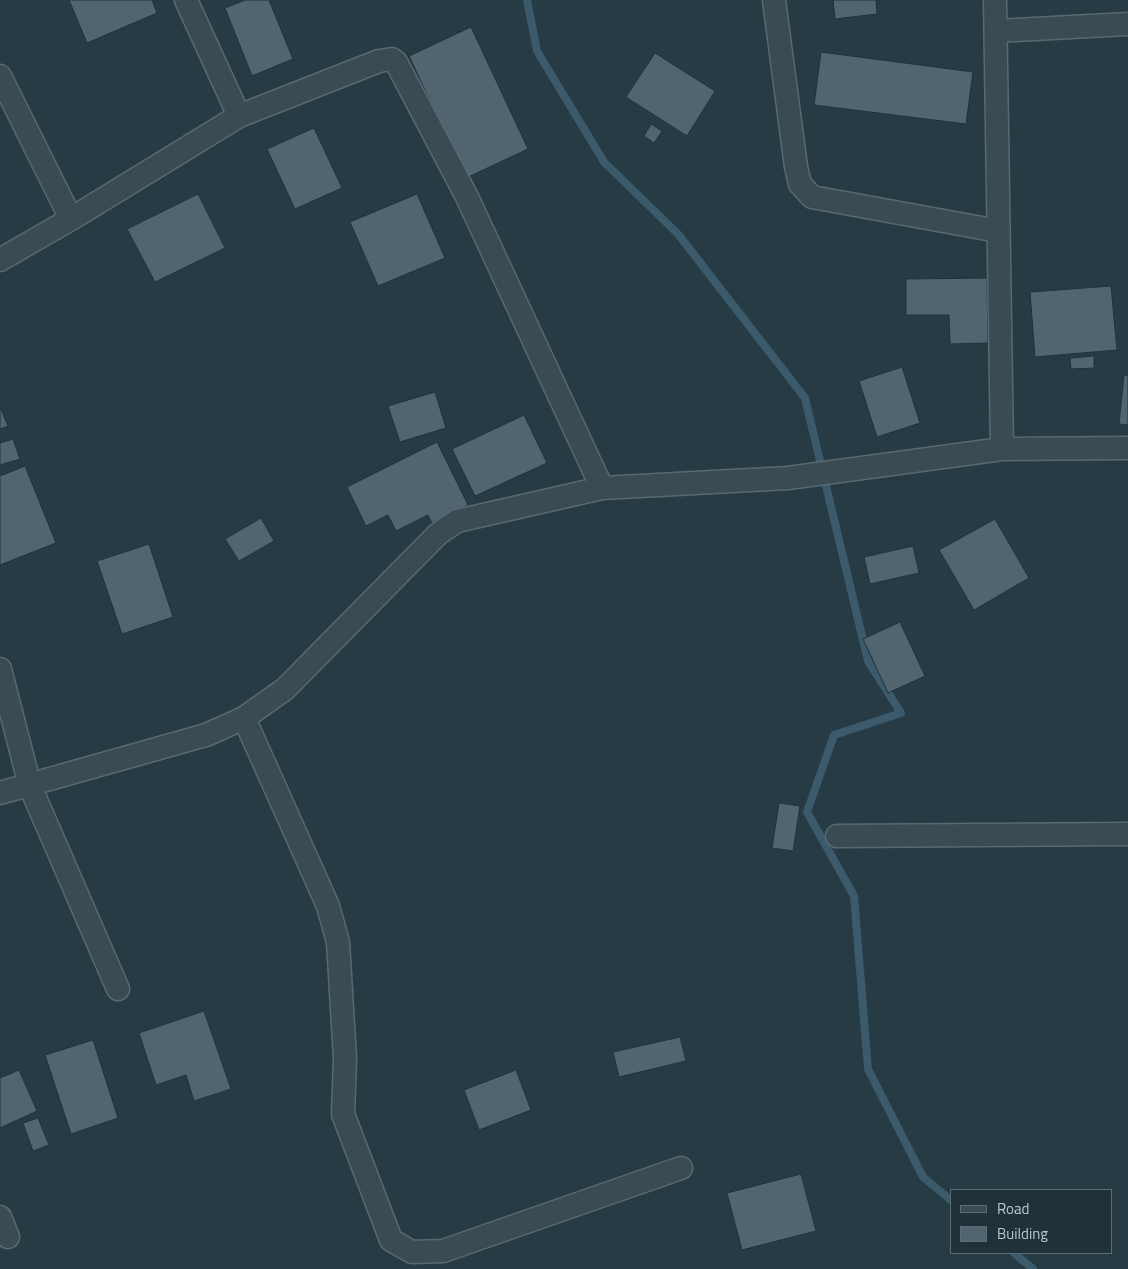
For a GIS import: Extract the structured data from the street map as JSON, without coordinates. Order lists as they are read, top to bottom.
{
  "legend": ["Road", "Building"]
}
